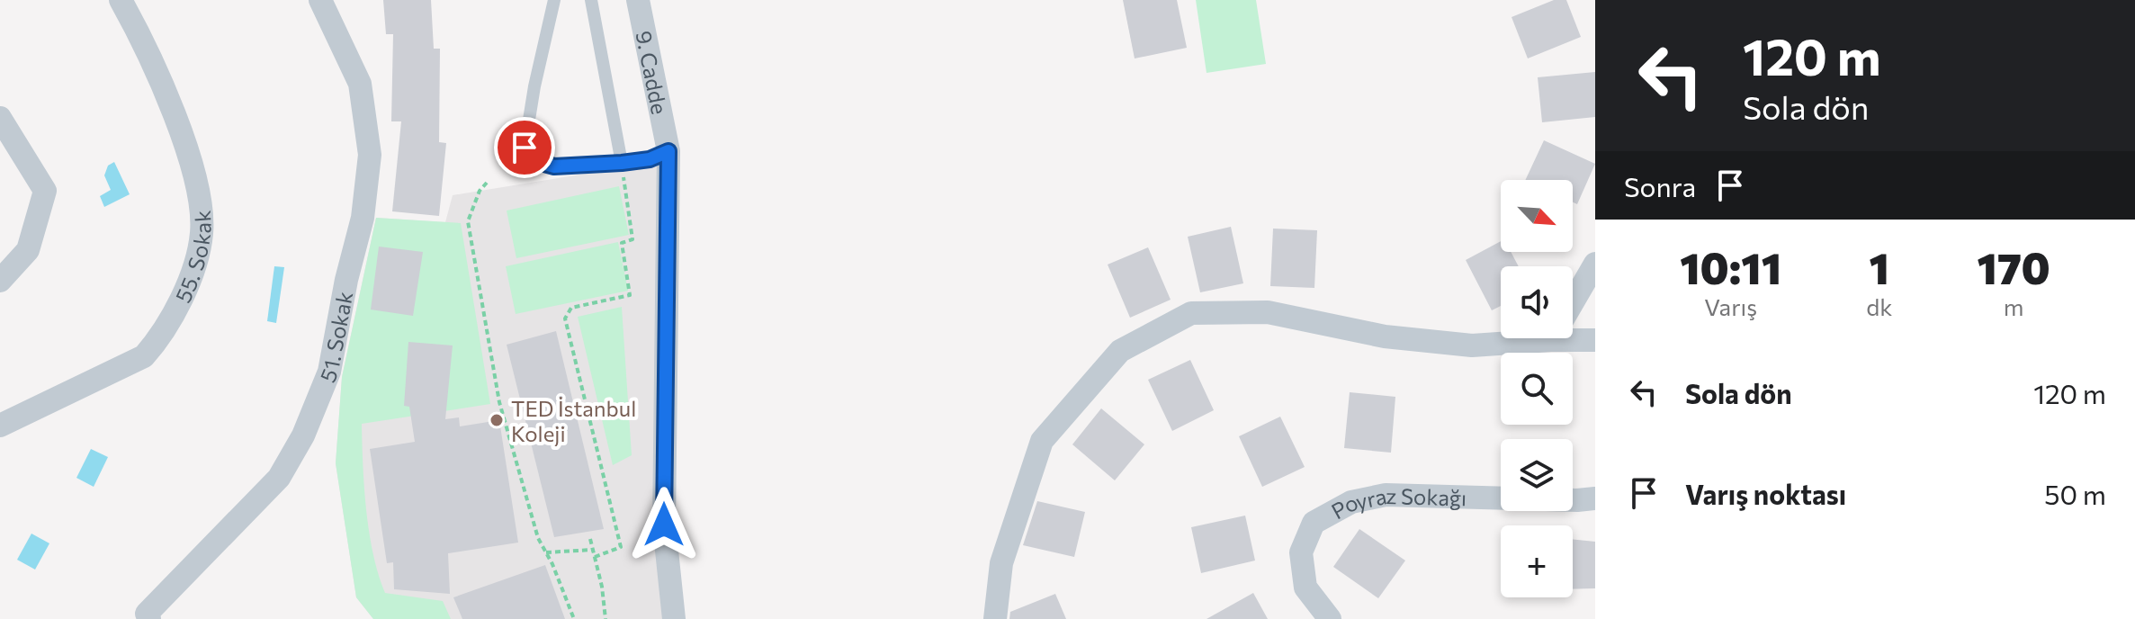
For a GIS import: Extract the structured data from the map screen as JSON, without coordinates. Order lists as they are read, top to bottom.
{
  "streets": {
    "street": [
      "9. Cadde",
      "55. Sokak",
      "51. Sokak",
      "Poyraz Sokağı"
    ]
  },
  "places": ["TED İstanbul Koleji"],
  "north": "bottom right",
  "page": {
    "turn": ["120 m", "Sola dön"],
    "then": "Sonra",
    "map_buttons": "+",
    "eta": [
      "10:11",
      "Varış",
      "1",
      "dk",
      "170",
      "m"
    ],
    "list": [
      {
        "name": "Sola dön",
        "value": "120 m"
      },
      {
        "name": "Varış noktası",
        "value": "50 m"
      }
    ]
  }
}
